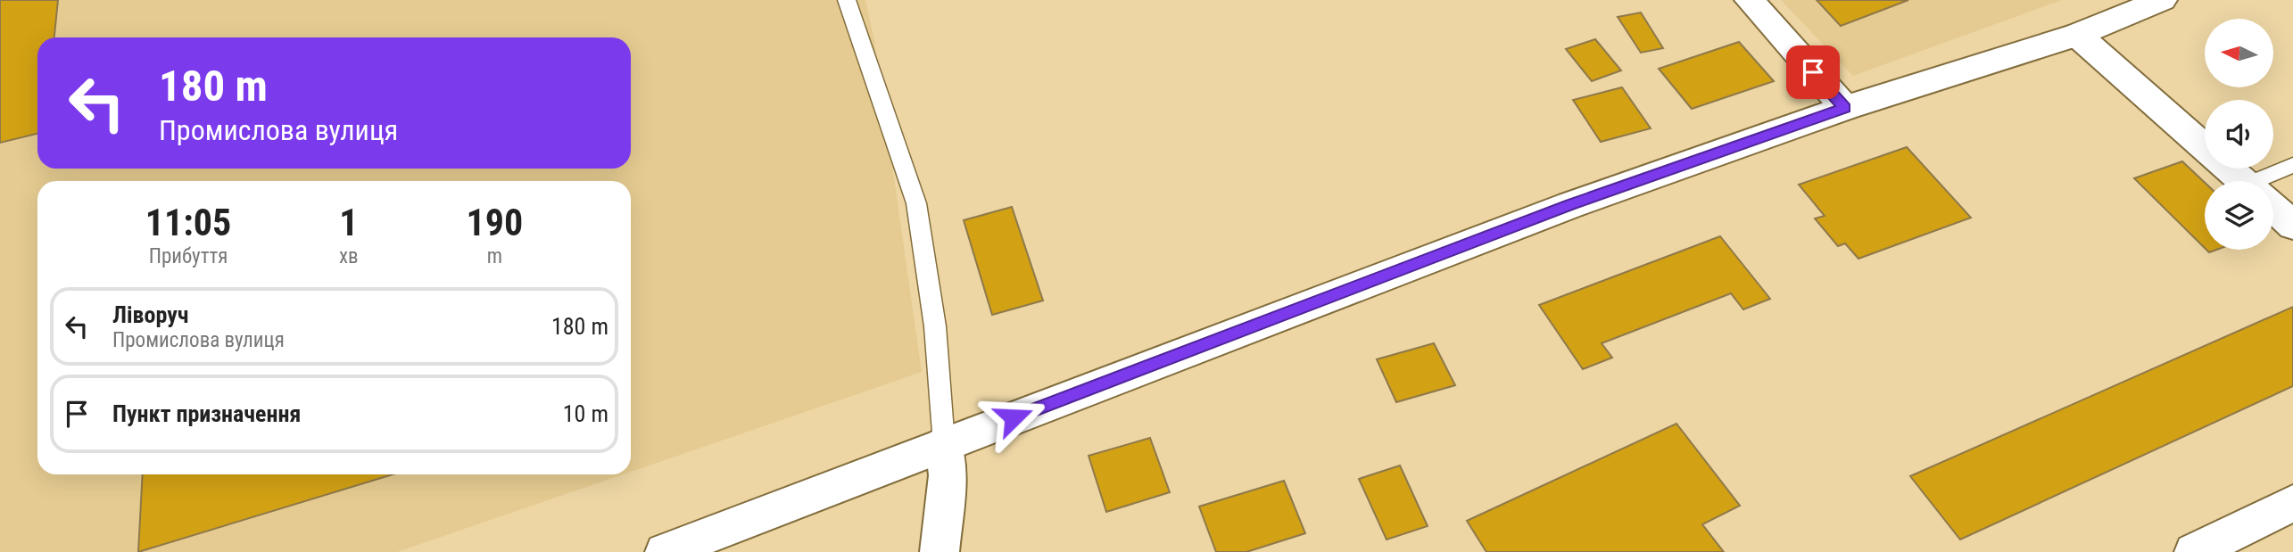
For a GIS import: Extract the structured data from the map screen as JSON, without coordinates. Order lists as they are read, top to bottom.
{
  "north": "left",
  "page": {
    "turn": ["180 m", "Промислова вулиця"],
    "eta": [
      "11:05",
      "Прибуття",
      "1",
      "хв",
      "190",
      "m"
    ],
    "list": [
      {
        "name": "Ліворуч",
        "note": "Промислова вулиця",
        "value": "180 m"
      },
      {
        "name": "Пункт призначення",
        "value": "10 m"
      }
    ]
  }
}
